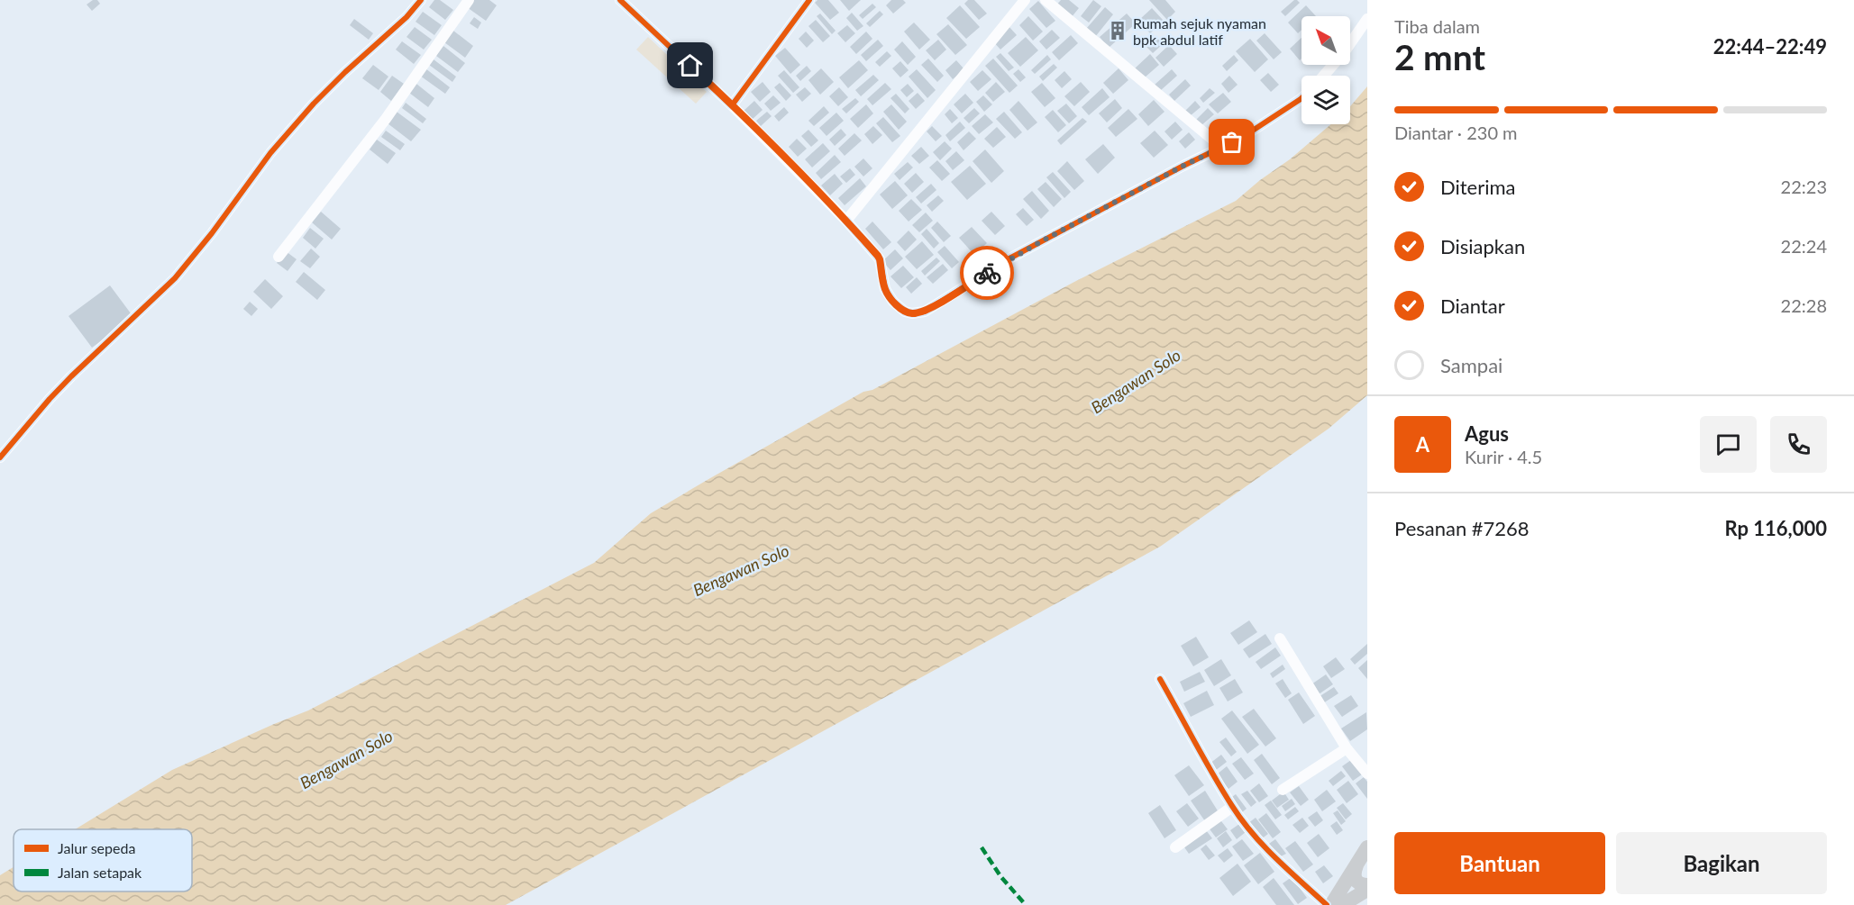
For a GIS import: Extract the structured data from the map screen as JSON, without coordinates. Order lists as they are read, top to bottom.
{
  "water": ["Bengawan Solo"],
  "places": {
    "building": ["Rumah sejuk nyaman bpk abdul latif"]
  },
  "legend": ["Jalur sepeda", "Jalan setapak"],
  "north": "top left",
  "page": {
    "heading": ["2 mnt", "Tiba dalam", "22:44–22:49"],
    "panel": [
      "Agus",
      "Kurir · 4.5",
      "Pesanan #7268",
      "Rp 116,000"
    ],
    "bar": "Diantar · 230 m",
    "list": [
      ["Diterima", "22:23"],
      ["Disiapkan", "22:24"],
      ["Diantar", "22:28"],
      "Sampai"
    ],
    "round": "A",
    "buttons": ["Bantuan", "Bagikan"]
  }
}
